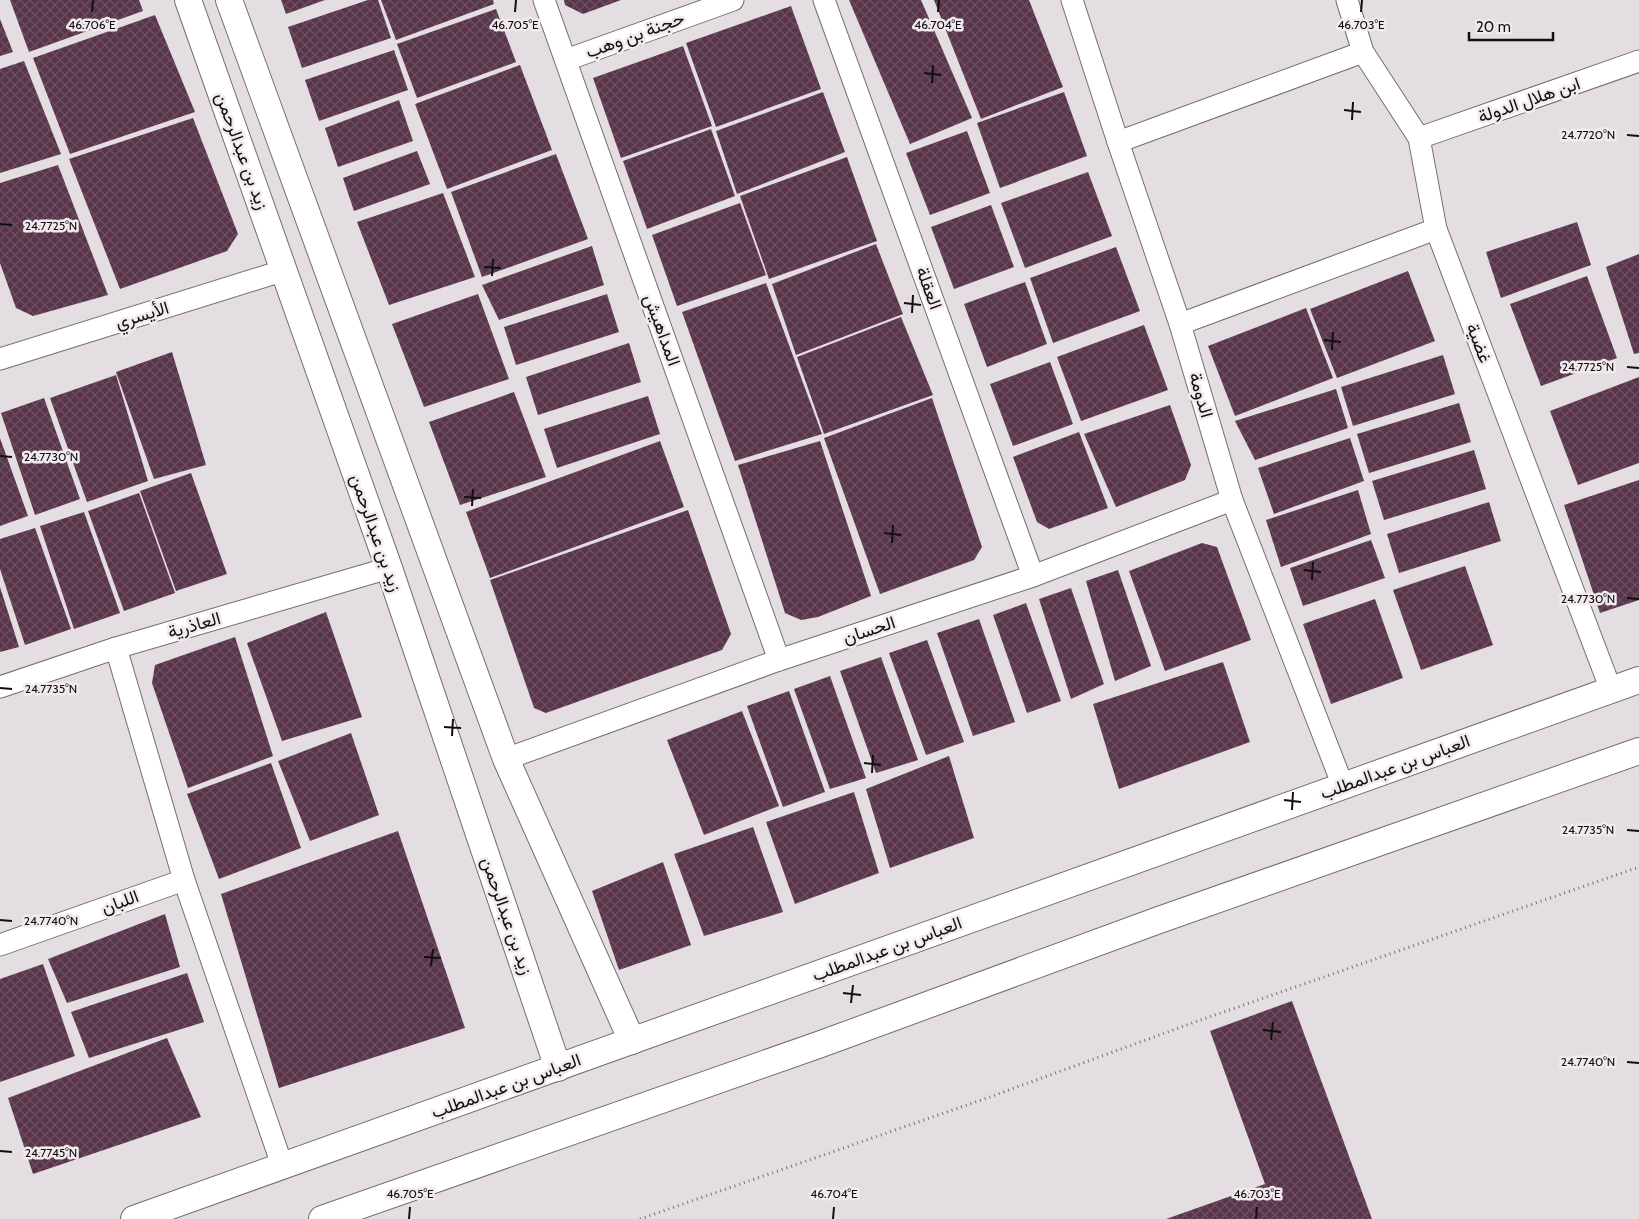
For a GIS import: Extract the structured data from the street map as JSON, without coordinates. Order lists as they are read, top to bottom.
{
  "streets": {
    "street": [
      "حجنة بن وهب",
      "ابن هلال الدولة",
      "زيد بن عبدالرحمن",
      "العقلة",
      "الأيسري",
      "المداهيش",
      "غضية",
      "الدومة",
      "العاذرية",
      "الحسان",
      "العباس بن عبدالمطلب",
      "اللبان"
    ]
  },
  "crossings": [
    ["حجنة بن وهب", "المداهيش"],
    ["ابن هلال الدولة", "غضية"],
    ["زيد بن عبدالرحمن", "الأيسري"],
    ["زيد بن عبدالرحمن", "العاذرية"],
    ["زيد بن عبدالرحمن", "العباس بن عبدالمطلب"],
    ["العقلة", "الحسان"],
    ["المداهيش", "الحسان"],
    ["غضية", "العباس بن عبدالمطلب"],
    ["الدومة", "الحسان"],
    ["الدومة", "العباس بن عبدالمطلب"]
  ],
  "scale_bar": "20 m",
  "coordinates": [
    "46.705°E",
    "46.704°E",
    "46.703°E",
    "46.706°E",
    "24.7720°N",
    "24.7725°N",
    "24.7730°N",
    "24.7735°N",
    "24.7740°N",
    "24.7745°N"
  ]
}
